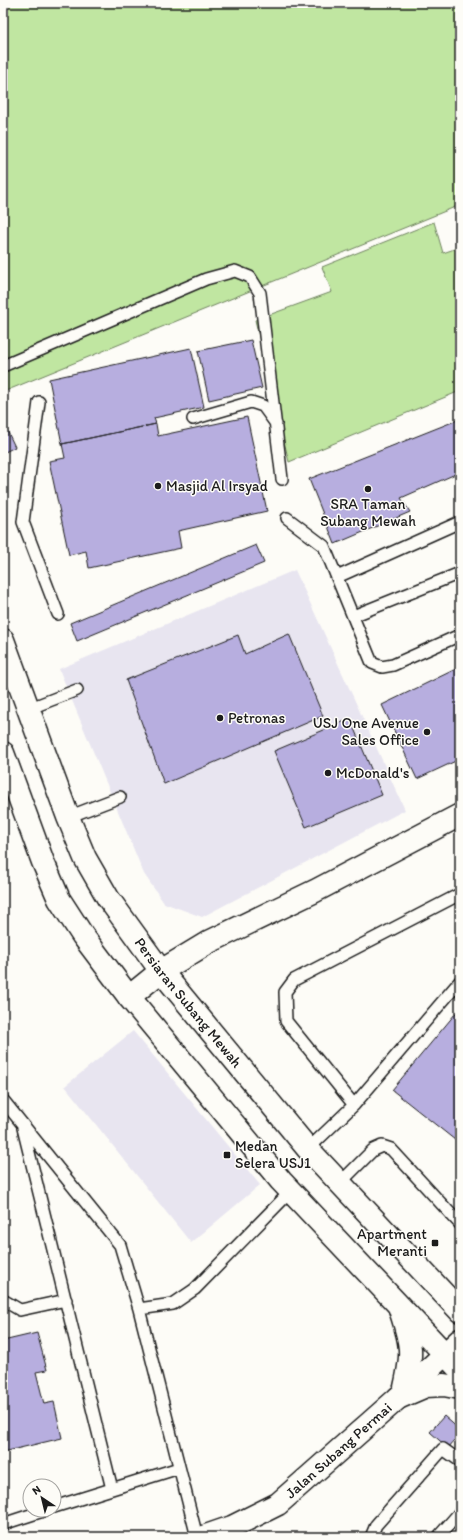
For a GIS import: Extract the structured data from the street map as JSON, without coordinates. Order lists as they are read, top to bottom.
{
  "streets": {
    "main road": ["Persiaran Subang Mewah", "Jalan Subang Permai"]
  },
  "places": {
    "other": [
      "Masjid Al Irsyad",
      "SRA Taman Subang Mewah",
      "Petronas",
      "USJ One Avenue Sales Office",
      "McDonald's"
    ],
    "transit": ["Medan Selera USJ1", "Apartment Meranti"]
  },
  "north": "top left"
}
